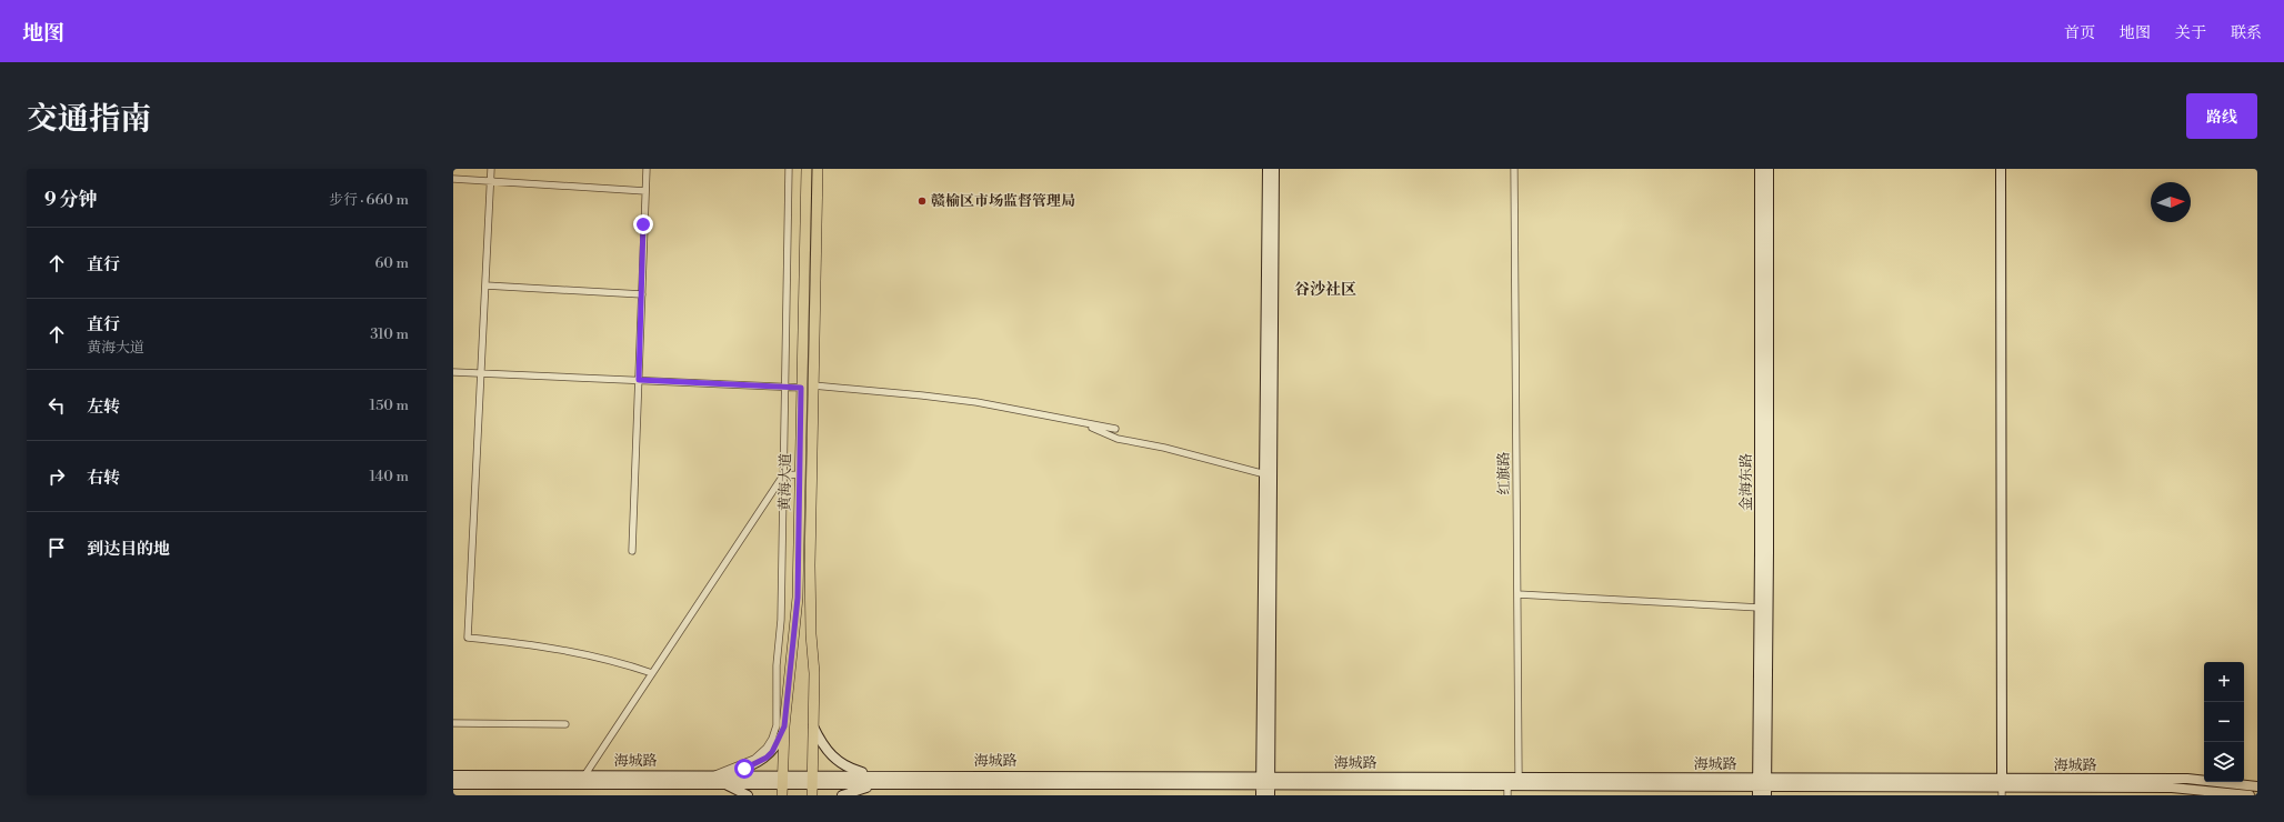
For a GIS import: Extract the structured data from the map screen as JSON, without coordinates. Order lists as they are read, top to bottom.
{
  "streets": {
    "main road": ["黄海大道"],
    "street": ["红旗路", "金海东路", "海城路"]
  },
  "crossings": [
    ["红旗路", "海城路"],
    ["黄海大道", "海城路"],
    ["金海东路", "海城路"]
  ],
  "districts": ["谷沙社区"],
  "places": ["赣榆区市场监督管理局"],
  "north": "right",
  "page": {
    "header": "地图",
    "nav": [
      "首页",
      "地图",
      "关于",
      "联系"
    ],
    "title": "交通指南",
    "buttons": "路线",
    "heading": ["9 分钟", "步行 · 660 m"],
    "list": [
      ["直行", "60 m"],
      ["直行", "黄海大道", "310 m"],
      ["左转", "150 m"],
      ["右转", "140 m"],
      "到达目的地"
    ],
    "map_buttons": ["+", "−"]
  }
}
